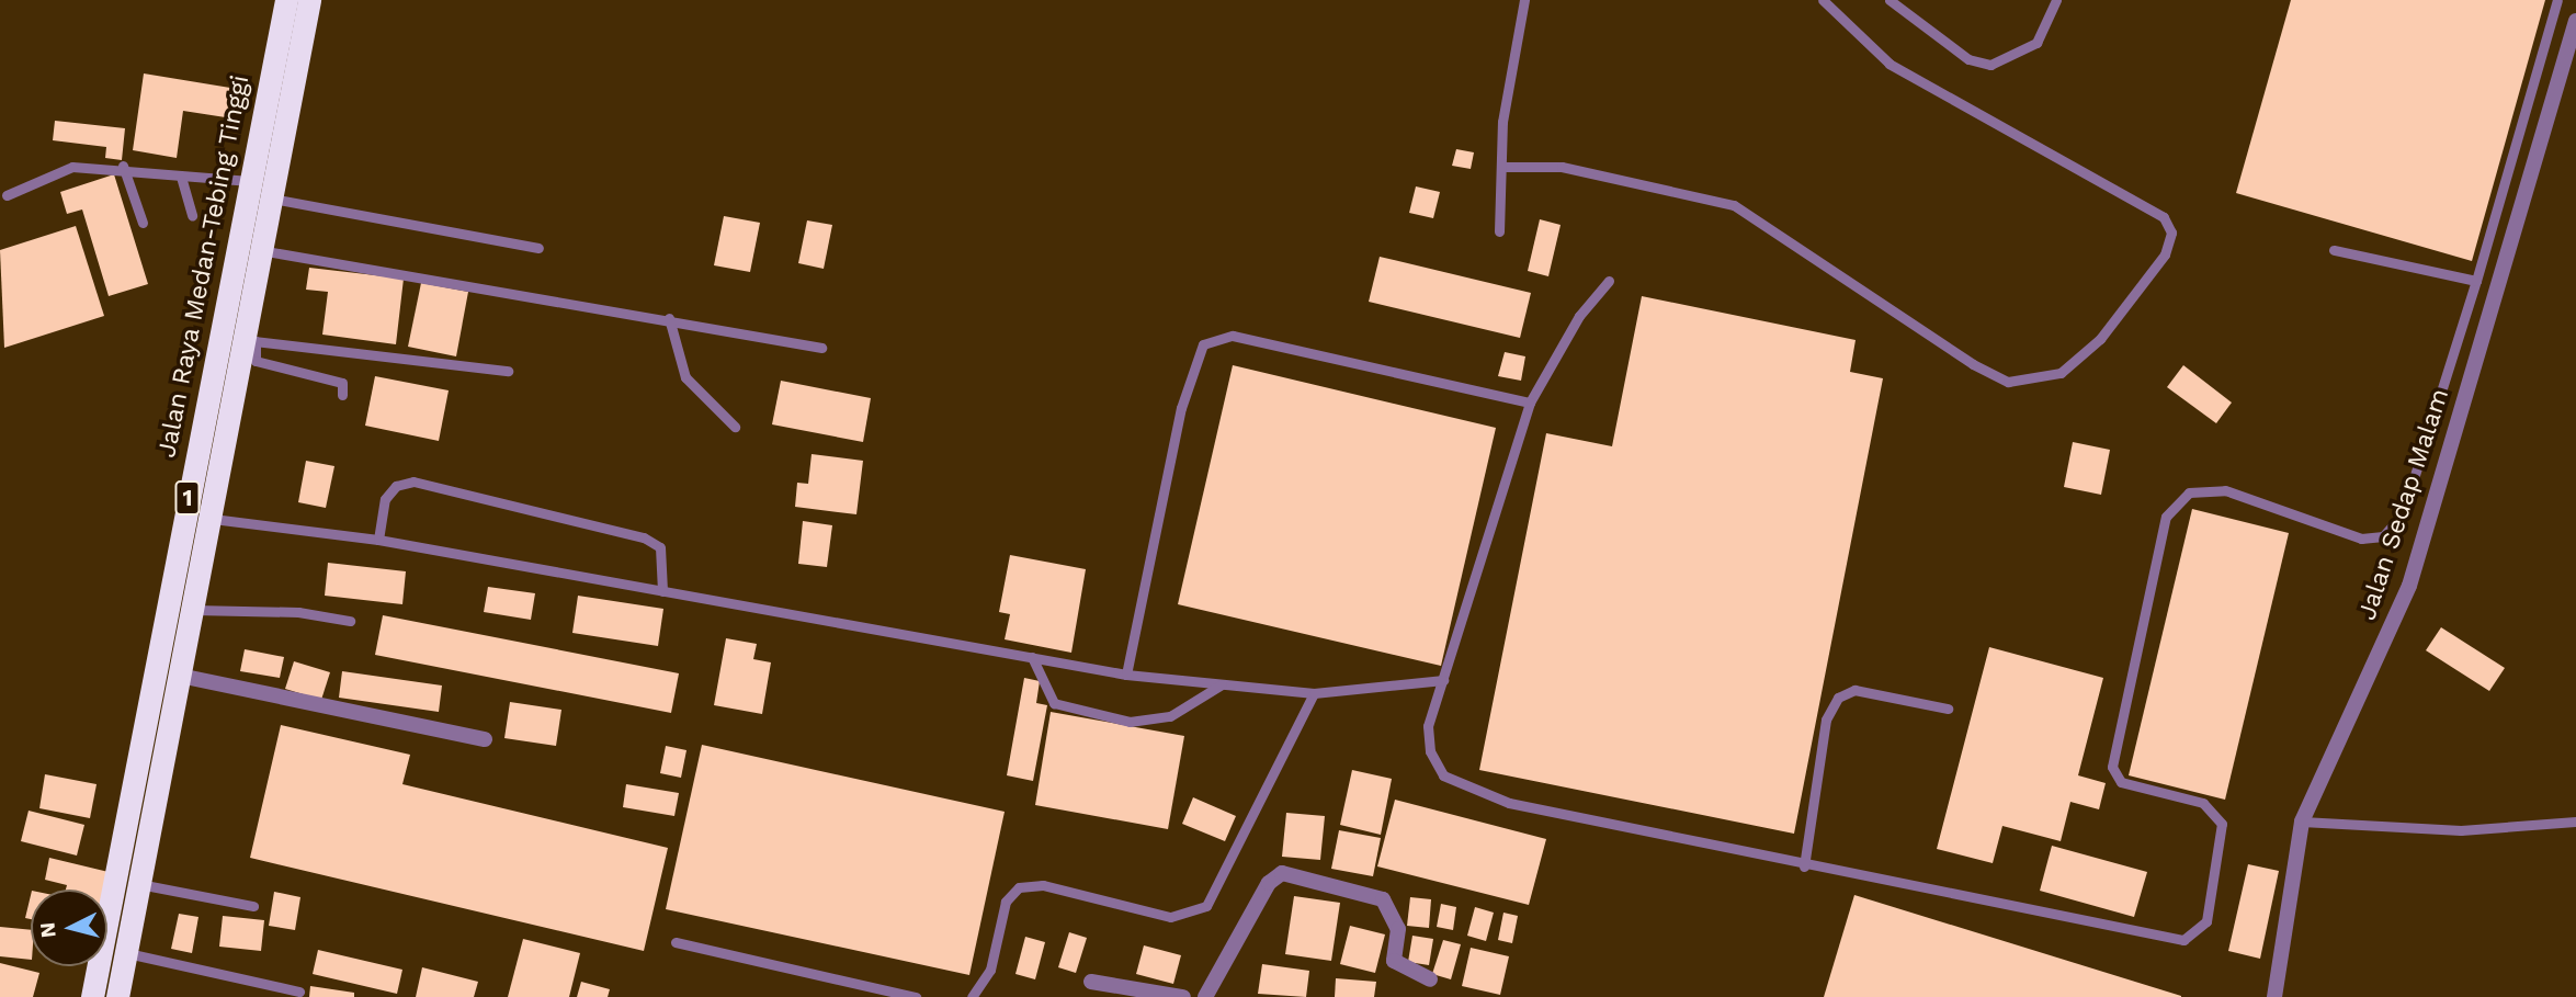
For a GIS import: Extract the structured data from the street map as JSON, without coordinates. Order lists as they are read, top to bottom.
{
  "streets": {
    "highway": ["Jalan Raya Medan-Tebing Tinggi", "1"],
    "street": ["Jalan Sedap Malam"]
  },
  "north": "left"
}
